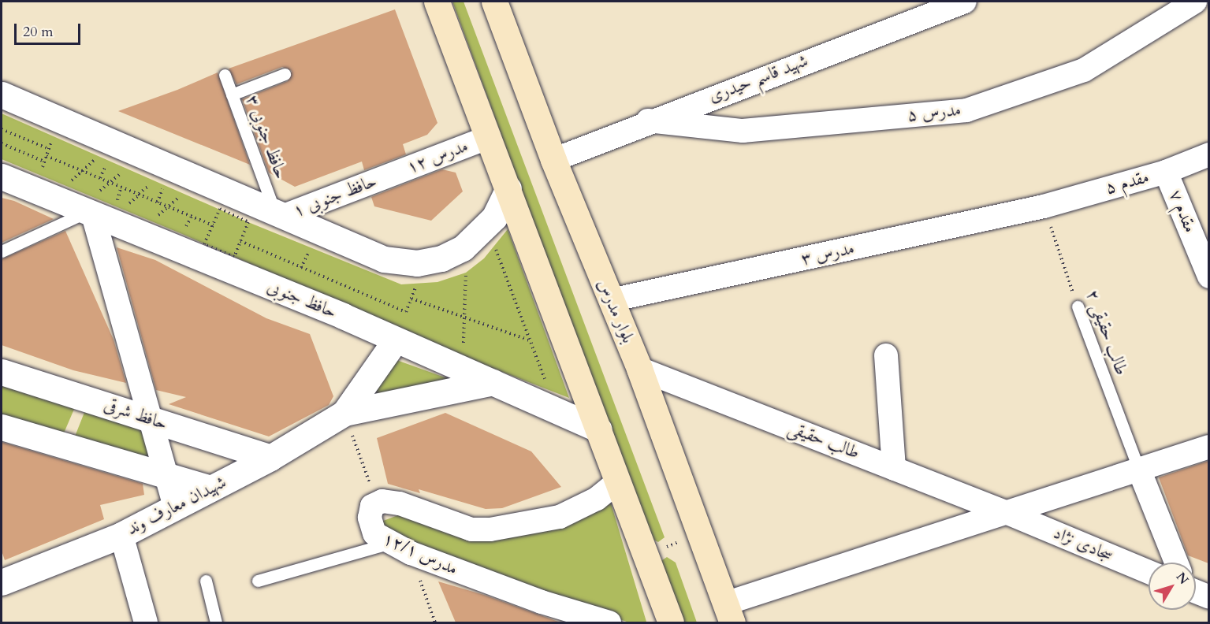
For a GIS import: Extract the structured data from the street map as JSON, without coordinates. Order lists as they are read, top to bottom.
{
  "streets": {
    "main road": ["بلوار مدرس"],
    "street": [
      "شهید قاسم حیدری",
      "مدرس ۵",
      "مدرس ۱۲",
      "مقدم ۵",
      "حافظ جنوبی ۱",
      "مقدم ۷",
      "مدرس ۳",
      "حافظ جنوبی",
      "حافظ شرقی",
      "طالب حقیقی",
      "شهیدان معارف وند",
      "سجادی نژاد",
      "مدرس ۱۲/۱"
    ],
    "lane": ["حافظ جنوبی ۳", "طالب حقیقی ۲"]
  },
  "crossings": [
    ["شهید قاسم حیدری", "مدرس ۵"],
    ["شهید قاسم حیدری", "بلوار مدرس"],
    ["حافظ جنوبی ۳", "حافظ جنوبی ۱"],
    ["مدرس ۱۲", "حافظ جنوبی ۱"],
    ["مقدم ۵", "مقدم ۷"],
    ["مقدم ۵", "مدرس ۳"],
    ["مقدم ۵", "طالب حقیقی ۲"],
    ["مدرس ۳", "بلوار مدرس"],
    ["مدرس ۳", "طالب حقیقی ۲"],
    ["بلوار مدرس", "طالب حقیقی"],
    ["حافظ شرقی", "شهیدان معارف وند"],
    ["طالب حقیقی", "سجادی نژاد"]
  ],
  "scale_bar": "20 m",
  "north": "top right"
}
